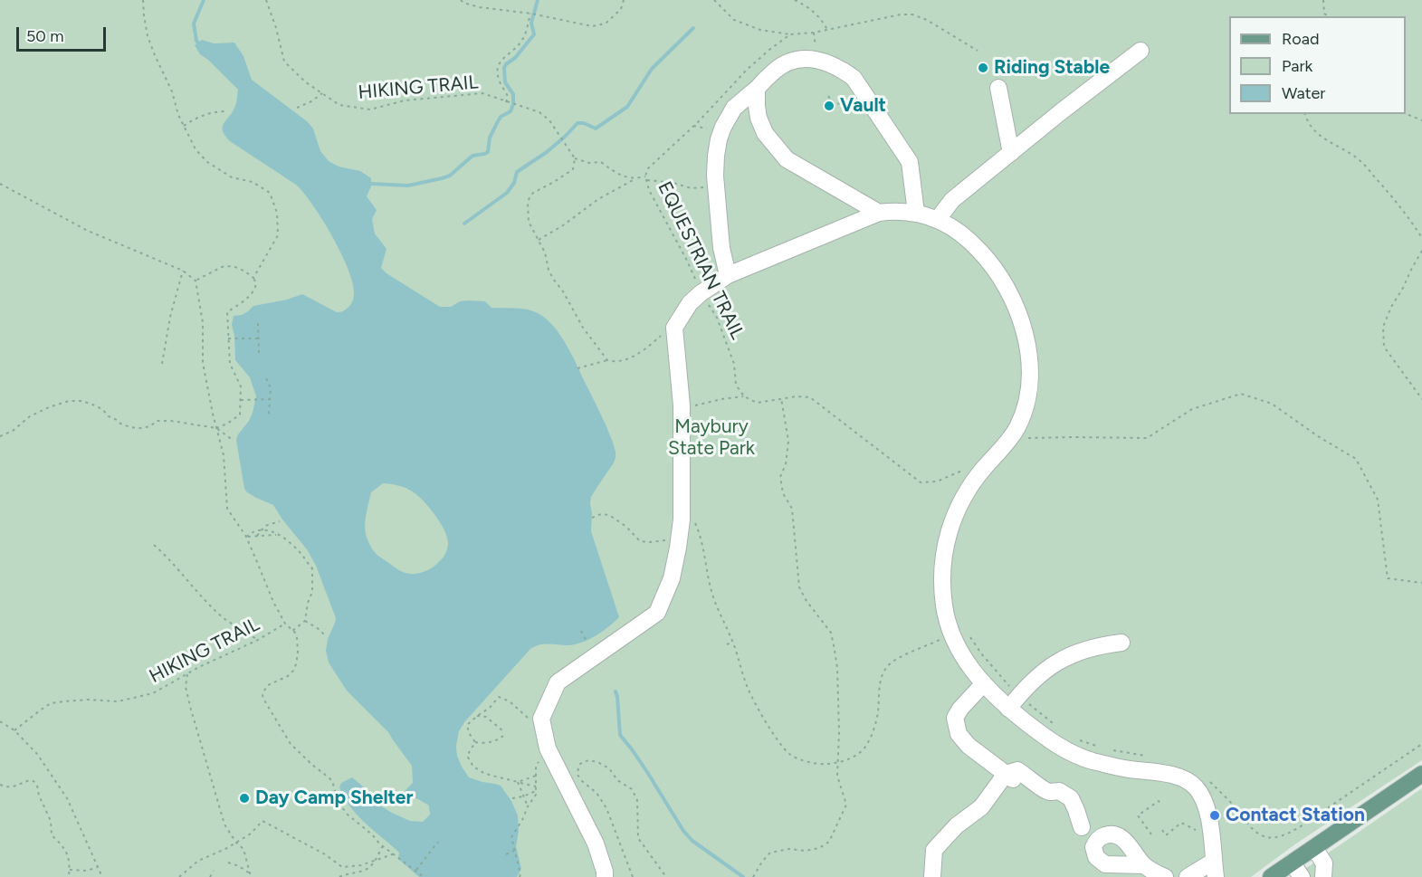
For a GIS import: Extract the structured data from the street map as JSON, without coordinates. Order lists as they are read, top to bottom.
{
  "streets": {
    "path": ["HIKING TRAIL", "EQUESTRIAN TRAIL"]
  },
  "parks": ["Maybury State Park"],
  "places": [
    "Riding Stable",
    "Vault",
    "Day Camp Shelter",
    "Contact Station"
  ],
  "legend": ["Road", "Park", "Water"],
  "scale_bar": "50 m"
}
